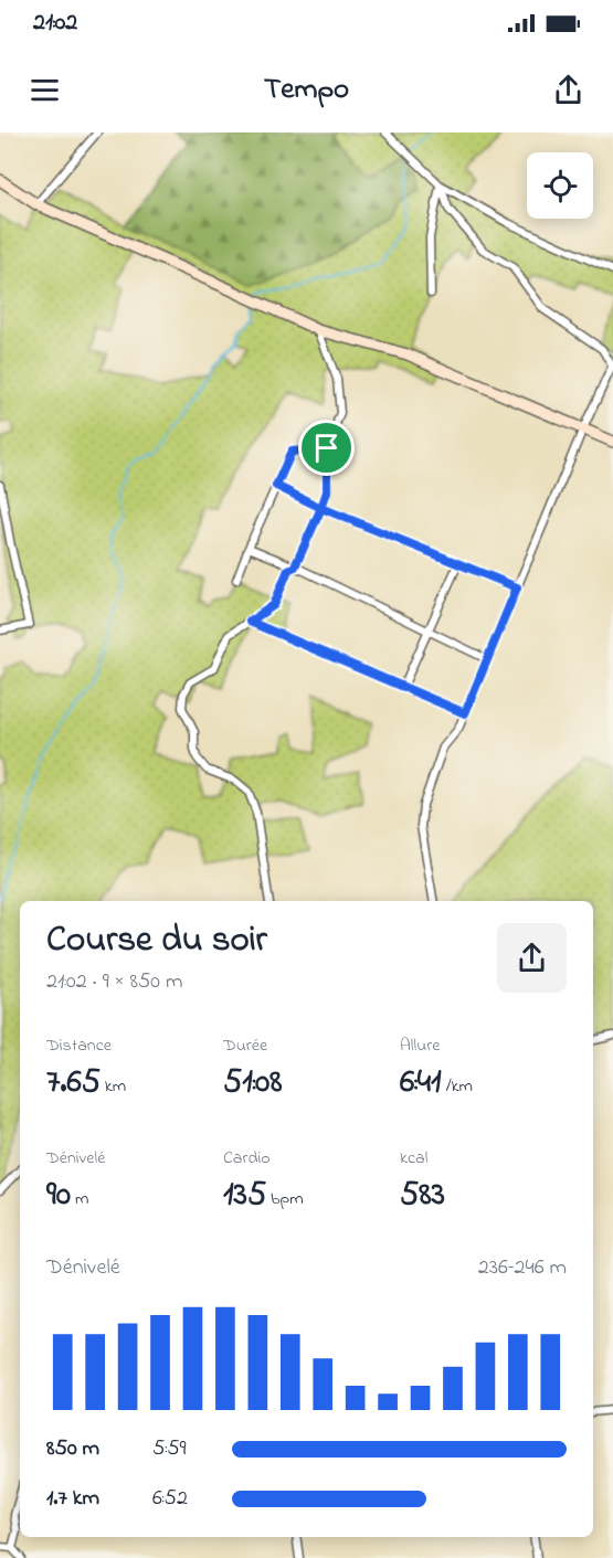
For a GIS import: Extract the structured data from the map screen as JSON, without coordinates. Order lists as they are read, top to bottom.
{
  "page": {
    "status": "21:02",
    "header": "Tempo",
    "heading": ["Course du soir", "21:02 · 9 × 850 m"],
    "stats": [
      ["Distance", "7.65 km"],
      ["Durée", "51:08"],
      ["Allure", "6:41 /km"],
      ["Dénivelé", "90 m"],
      ["Cardio", "135 bpm"],
      ["kcal", "583"]
    ],
    "chart": ["Dénivelé", "236–246 m"],
    "list": [
      {
        "name": "850 m",
        "note": "5:59"
      },
      {
        "name": "1.7 km",
        "note": "6:52"
      }
    ]
  }
}
